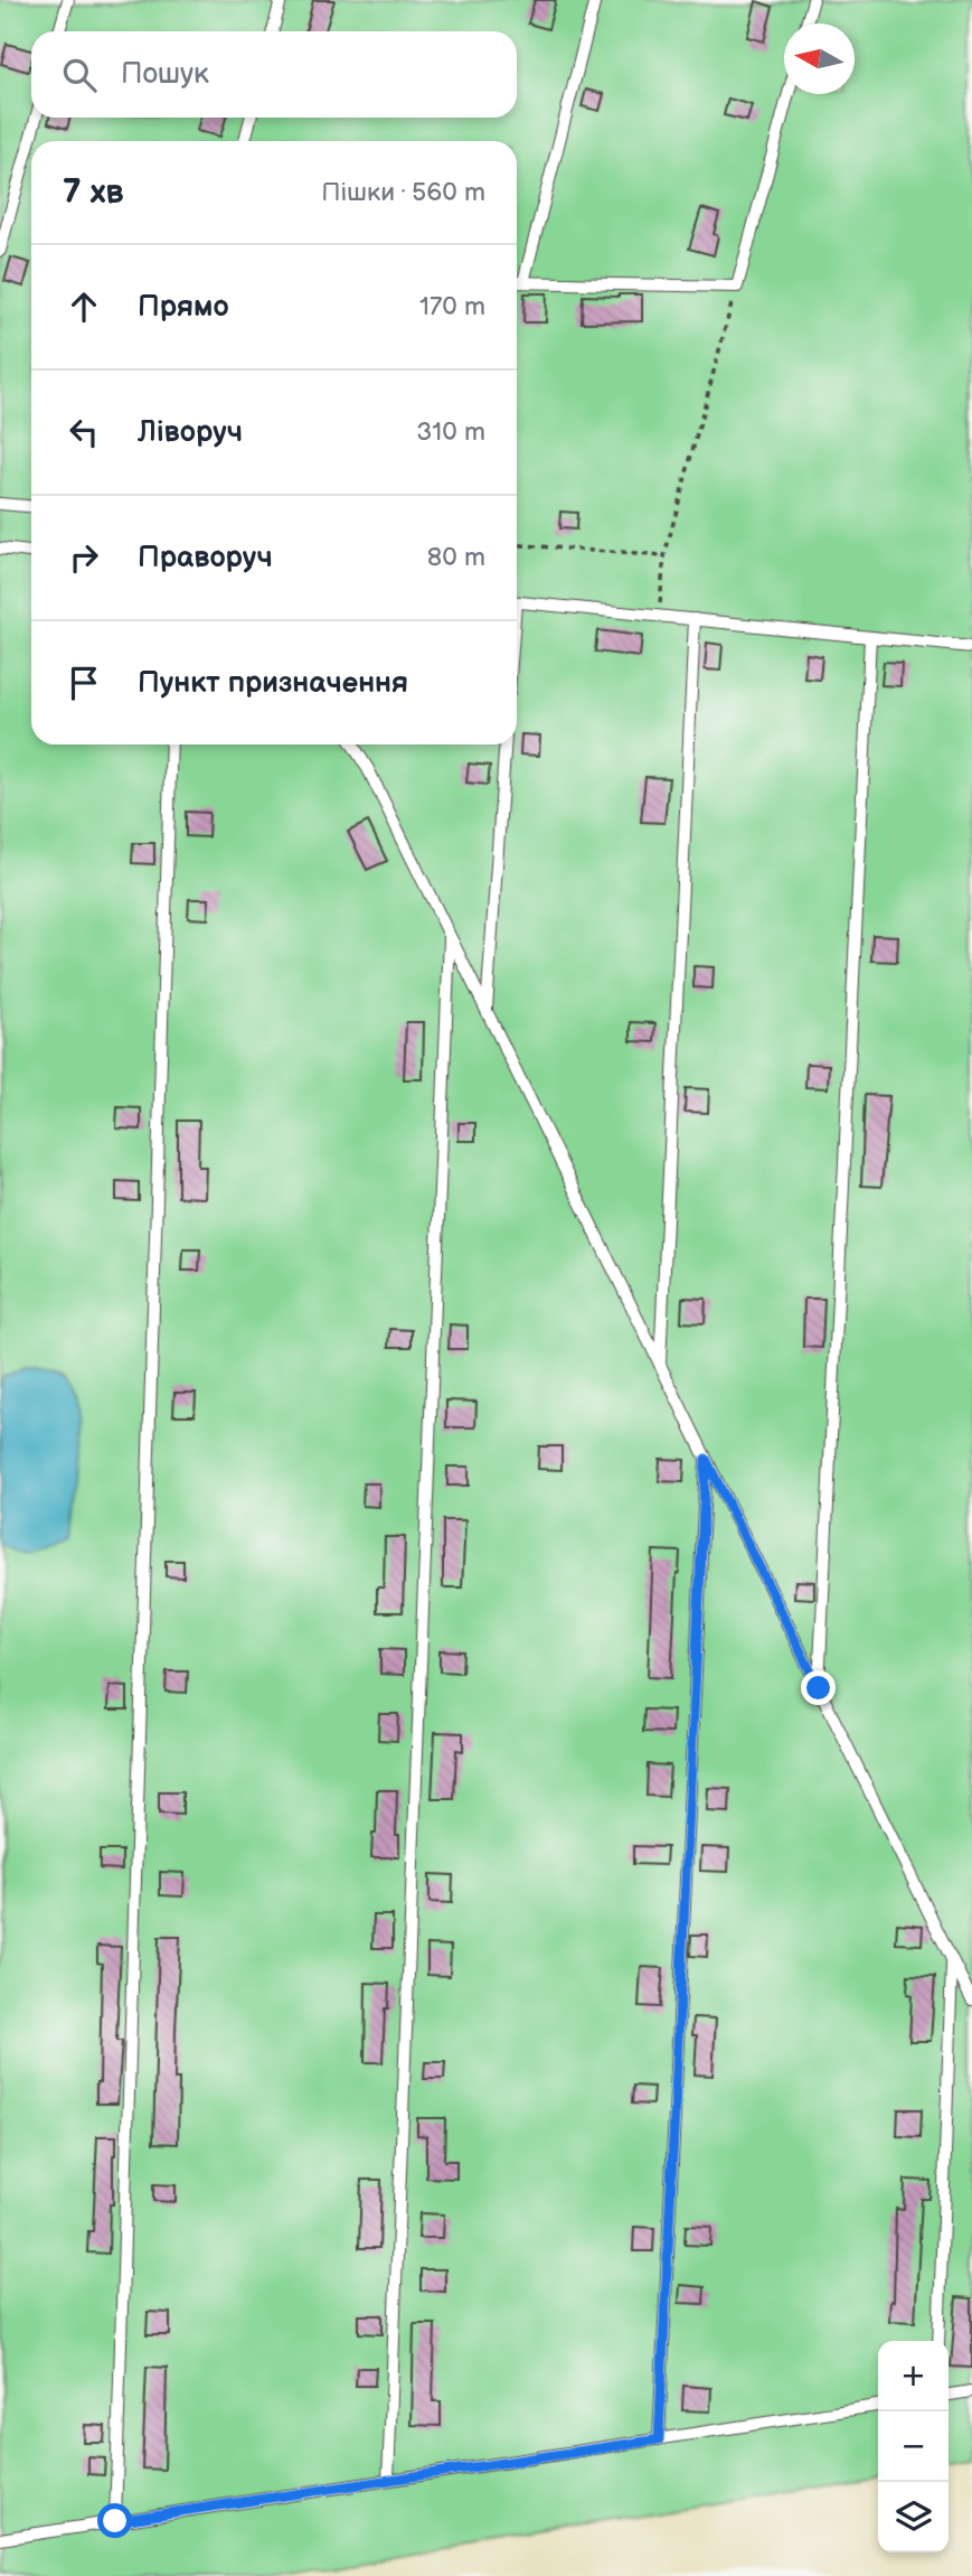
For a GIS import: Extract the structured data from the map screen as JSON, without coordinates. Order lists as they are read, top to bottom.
{
  "north": "left",
  "page": {
    "search": "Пошук",
    "heading": ["7 хв", "Пішки · 560 m"],
    "list": [
      ["Прямо", "170 m"],
      ["Ліворуч", "310 m"],
      ["Праворуч", "80 m"],
      "Пункт призначення"
    ],
    "map_buttons": ["+", "−"]
  }
}
